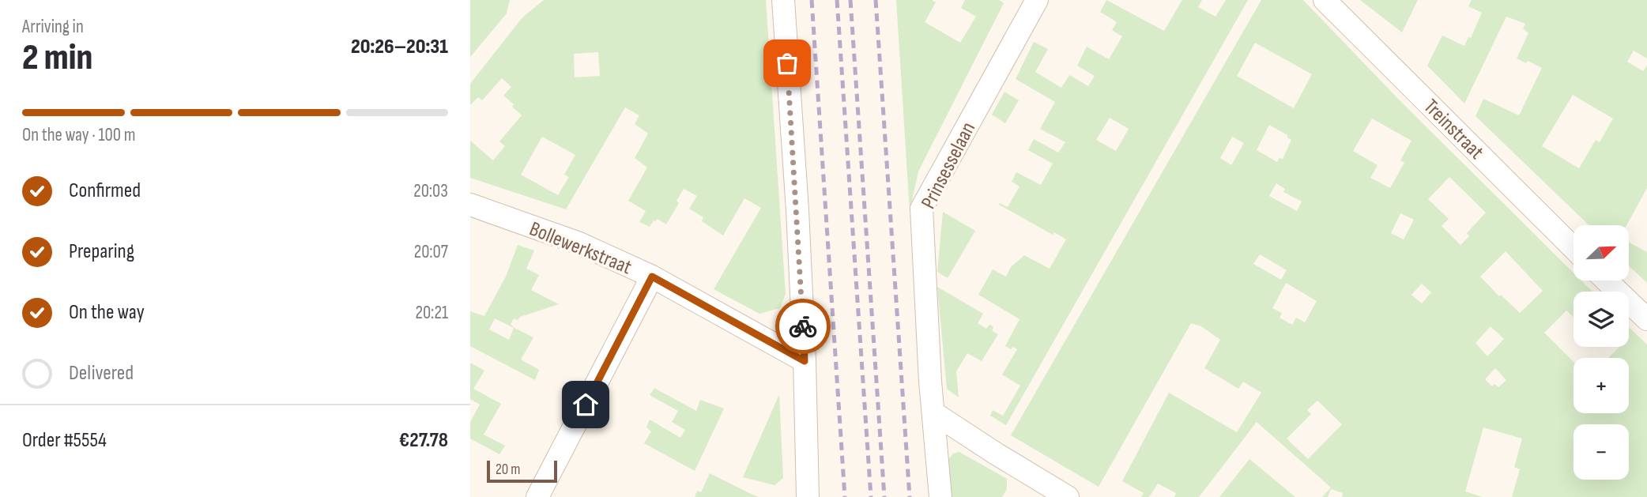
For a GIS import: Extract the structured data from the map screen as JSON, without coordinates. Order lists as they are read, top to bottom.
{
  "streets": {
    "street": ["Treinstraat", "Prinsesselaan", "Bollewerkstraat"]
  },
  "scale_bar": "20 m",
  "north": "top right",
  "page": {
    "heading": ["2 min", "Arriving in", "20:26–20:31"],
    "panel": ["Order #5554", "€27.78"],
    "bar": "On the way · 100 m",
    "list": [
      ["Confirmed", "20:03"],
      ["Preparing", "20:07"],
      ["On the way", "20:21"],
      "Delivered"
    ],
    "map_buttons": ["+", "−"],
    "scale": "20 m"
  }
}
